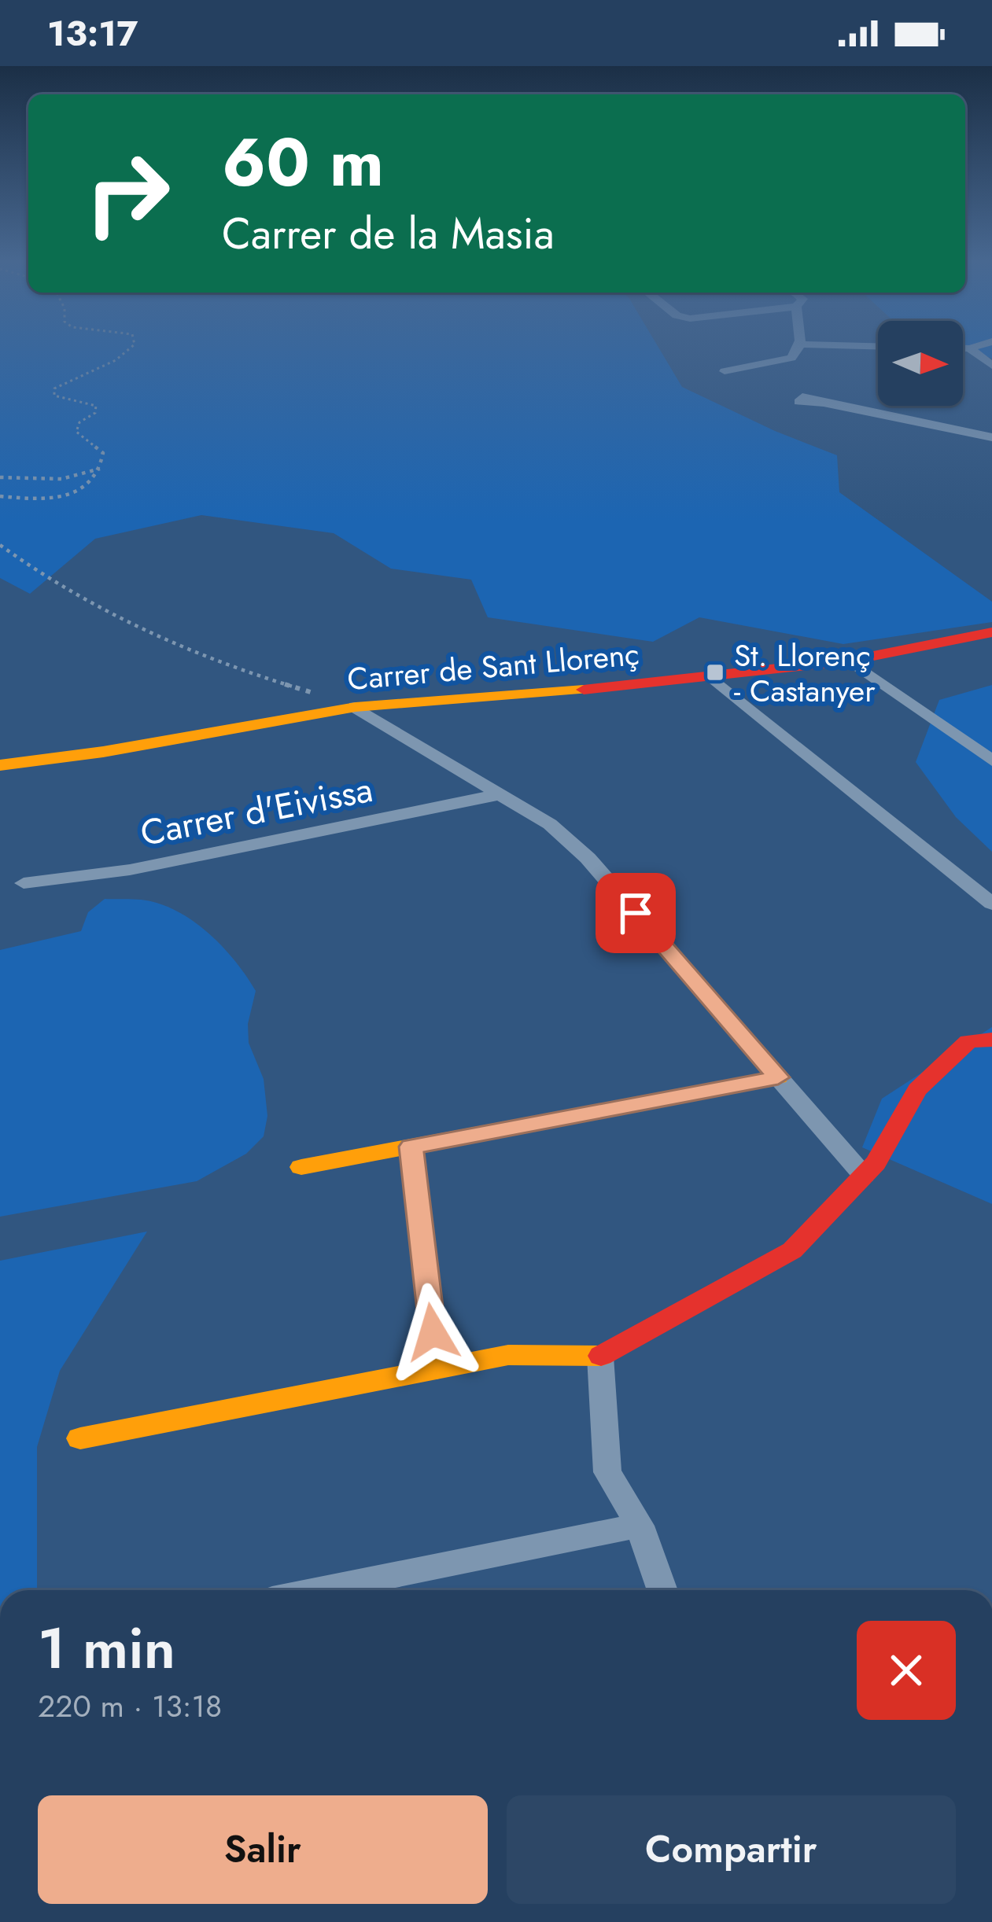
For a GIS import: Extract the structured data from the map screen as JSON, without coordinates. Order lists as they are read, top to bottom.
{
  "streets": {
    "street": ["Carrer de Sant Llorenç", "Carrer d'Eivissa"]
  },
  "places": {
    "transit": ["St. Llorenç - Castanyer"]
  },
  "north": "right",
  "page": {
    "status": "13:17",
    "turn": ["60 m", "Carrer de la Masia"],
    "heading": ["1 min", "220 m · 13:18"],
    "buttons": ["Salir", "Compartir"]
  }
}
